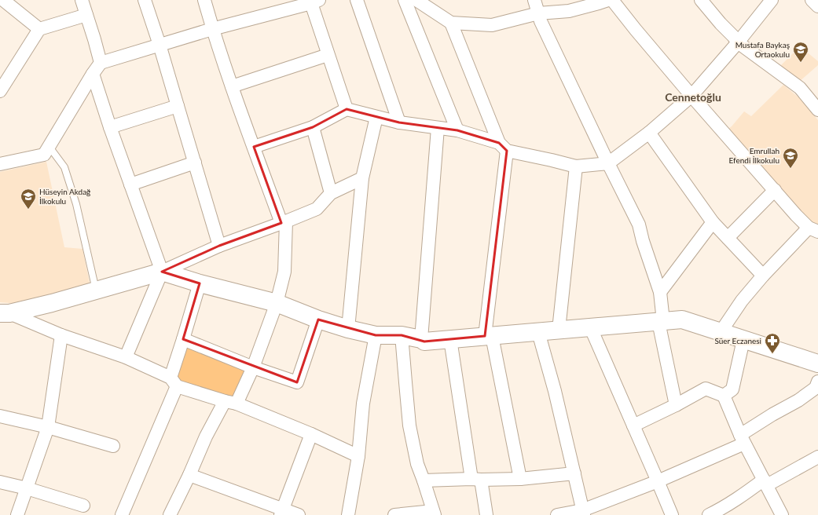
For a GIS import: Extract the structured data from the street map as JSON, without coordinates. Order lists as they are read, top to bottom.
{
  "districts": ["Cennetoğlu"],
  "places": {
    "school or university": ["Mustafa Baykaş Ortaokulu", "Emrullah Efendi İlkokulu", "Hüseyin Akdağ İlkokulu"],
    "pharmacy": ["Süer Eczanesi"]
  }
}
